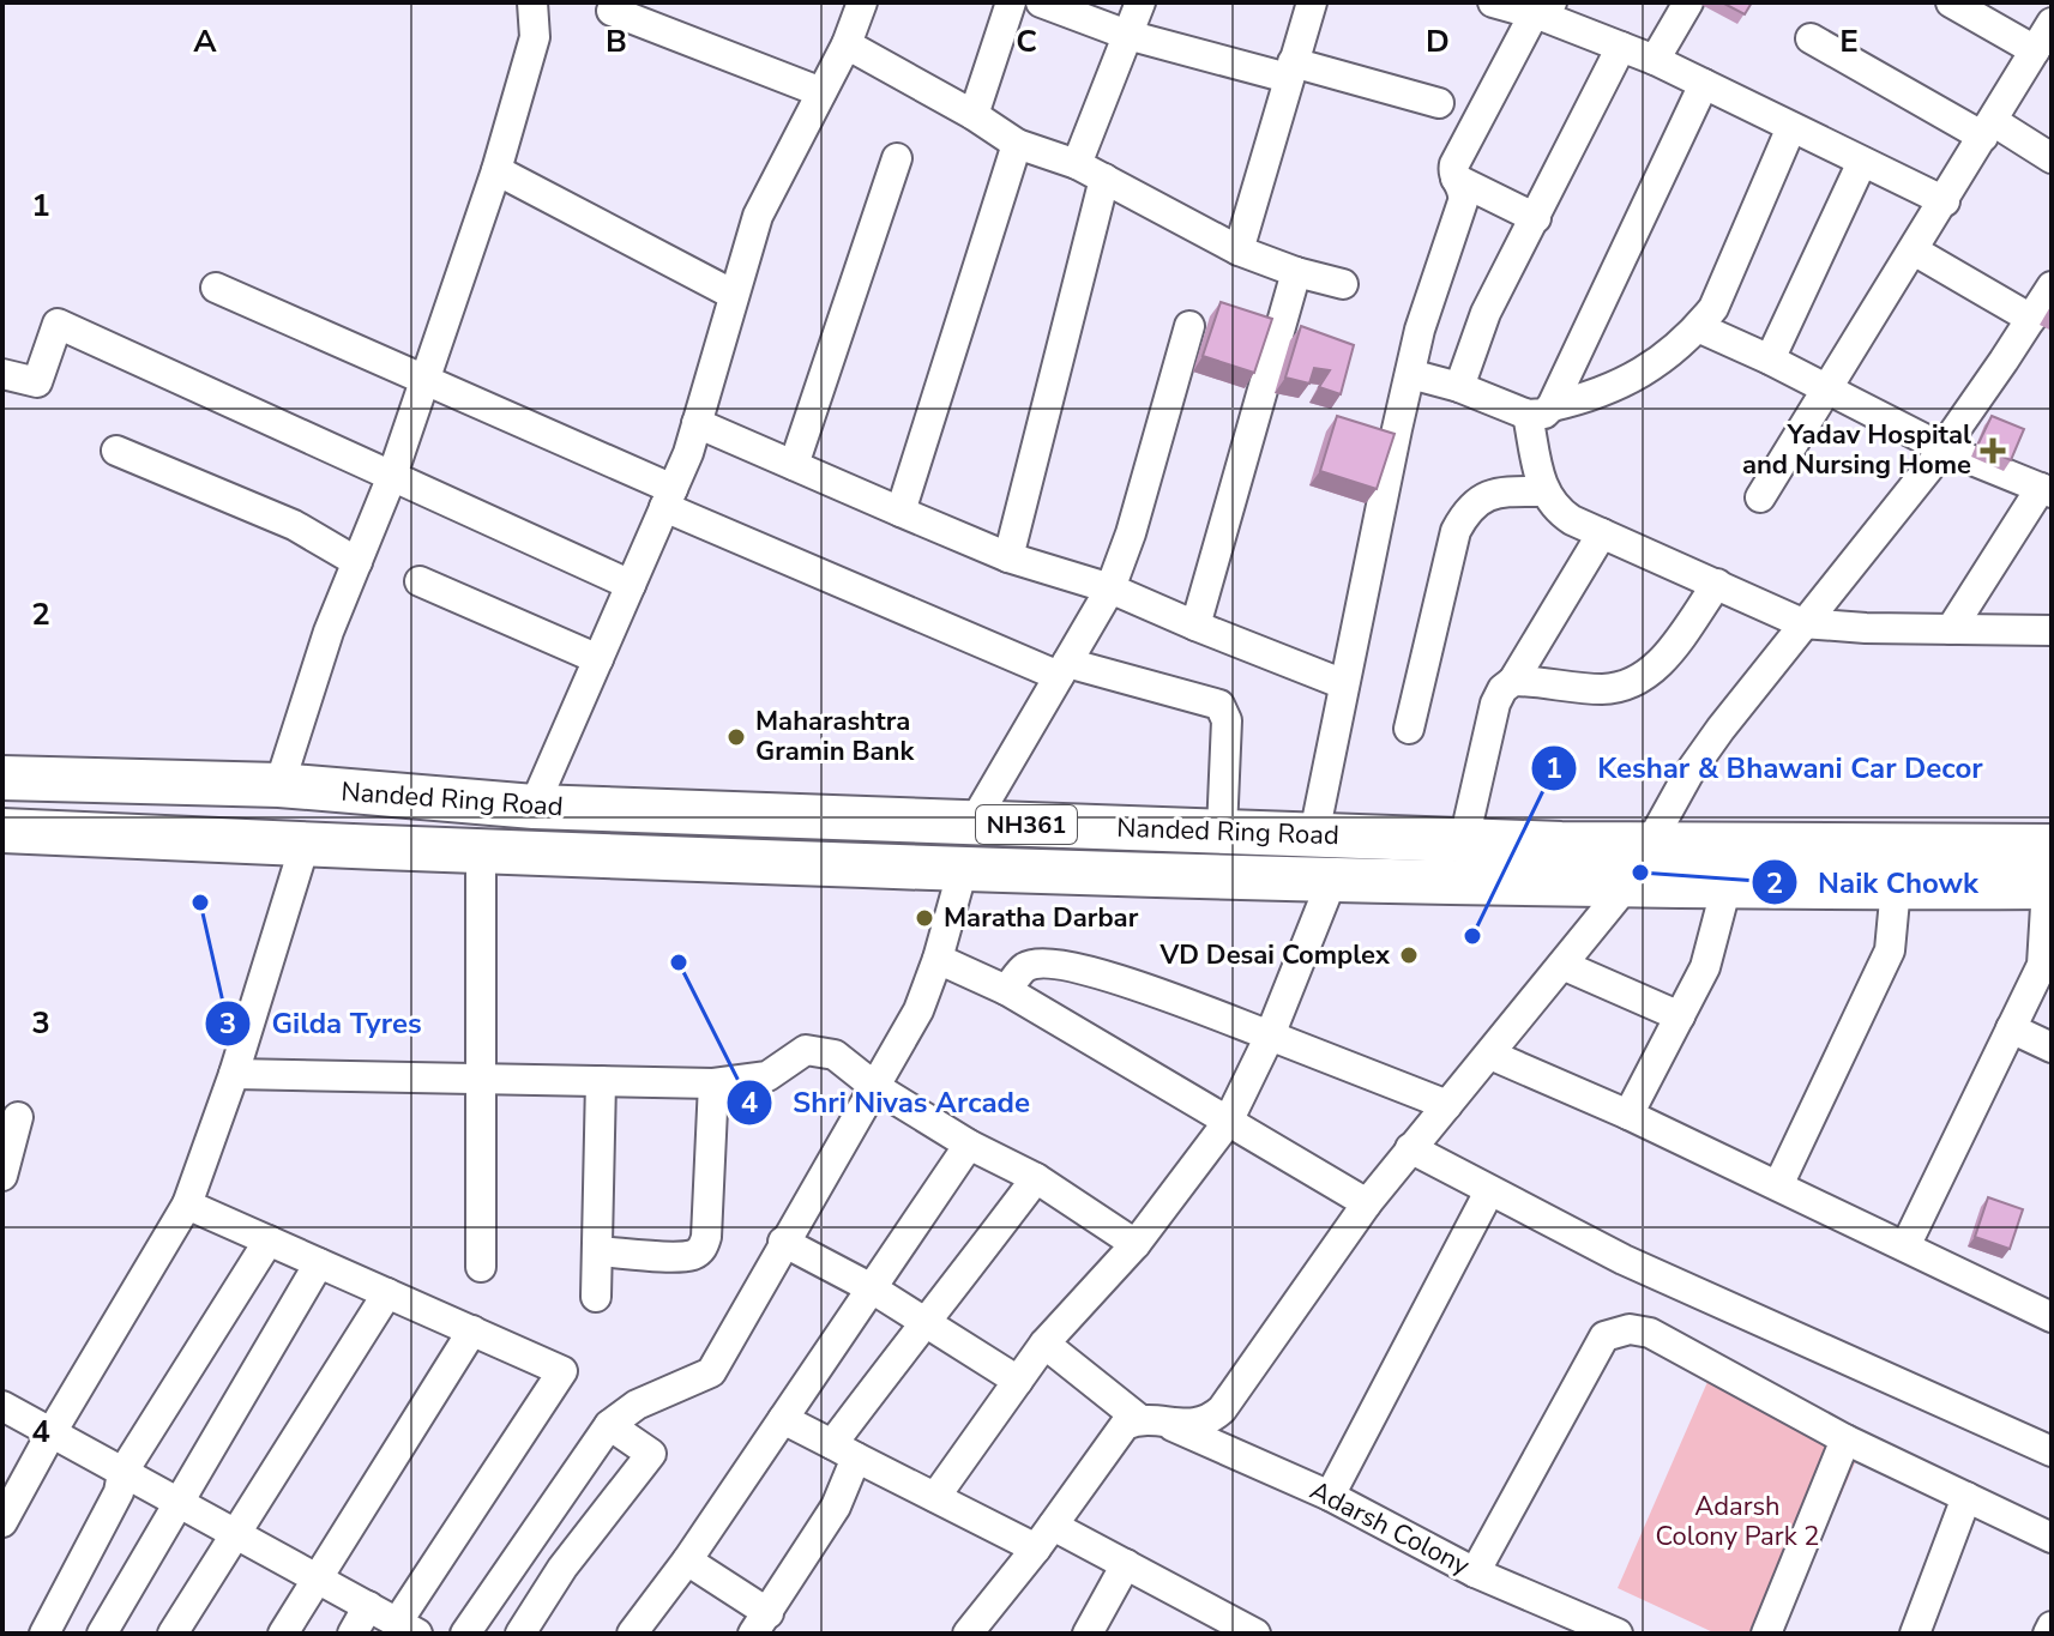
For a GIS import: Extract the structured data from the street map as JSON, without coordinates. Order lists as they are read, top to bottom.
{
  "streets": {
    "highway": ["Nanded Ring Road", "NH361"],
    "street": ["Adarsh Colony"]
  },
  "crossings": [
    ["Nanded Ring Road", "NH361"]
  ],
  "parks": ["Adarsh Colony Park 2"],
  "places": {
    "health": ["Yadav Hospital and Nursing Home"],
    "other": [
      "Maharashtra Gramin Bank",
      "Naik Chowk",
      "Gilda Tyres",
      "Maratha Darbar",
      "Keshar & Bhawani Car Decor",
      "VD Desai Complex",
      "Shri Nivas Arcade"
    ]
  },
  "grid": {
    "columns": [
      "A",
      "B",
      "C",
      "D",
      "E"
    ],
    "rows": [
      "1",
      "2",
      "3",
      "4"
    ]
  }
}
